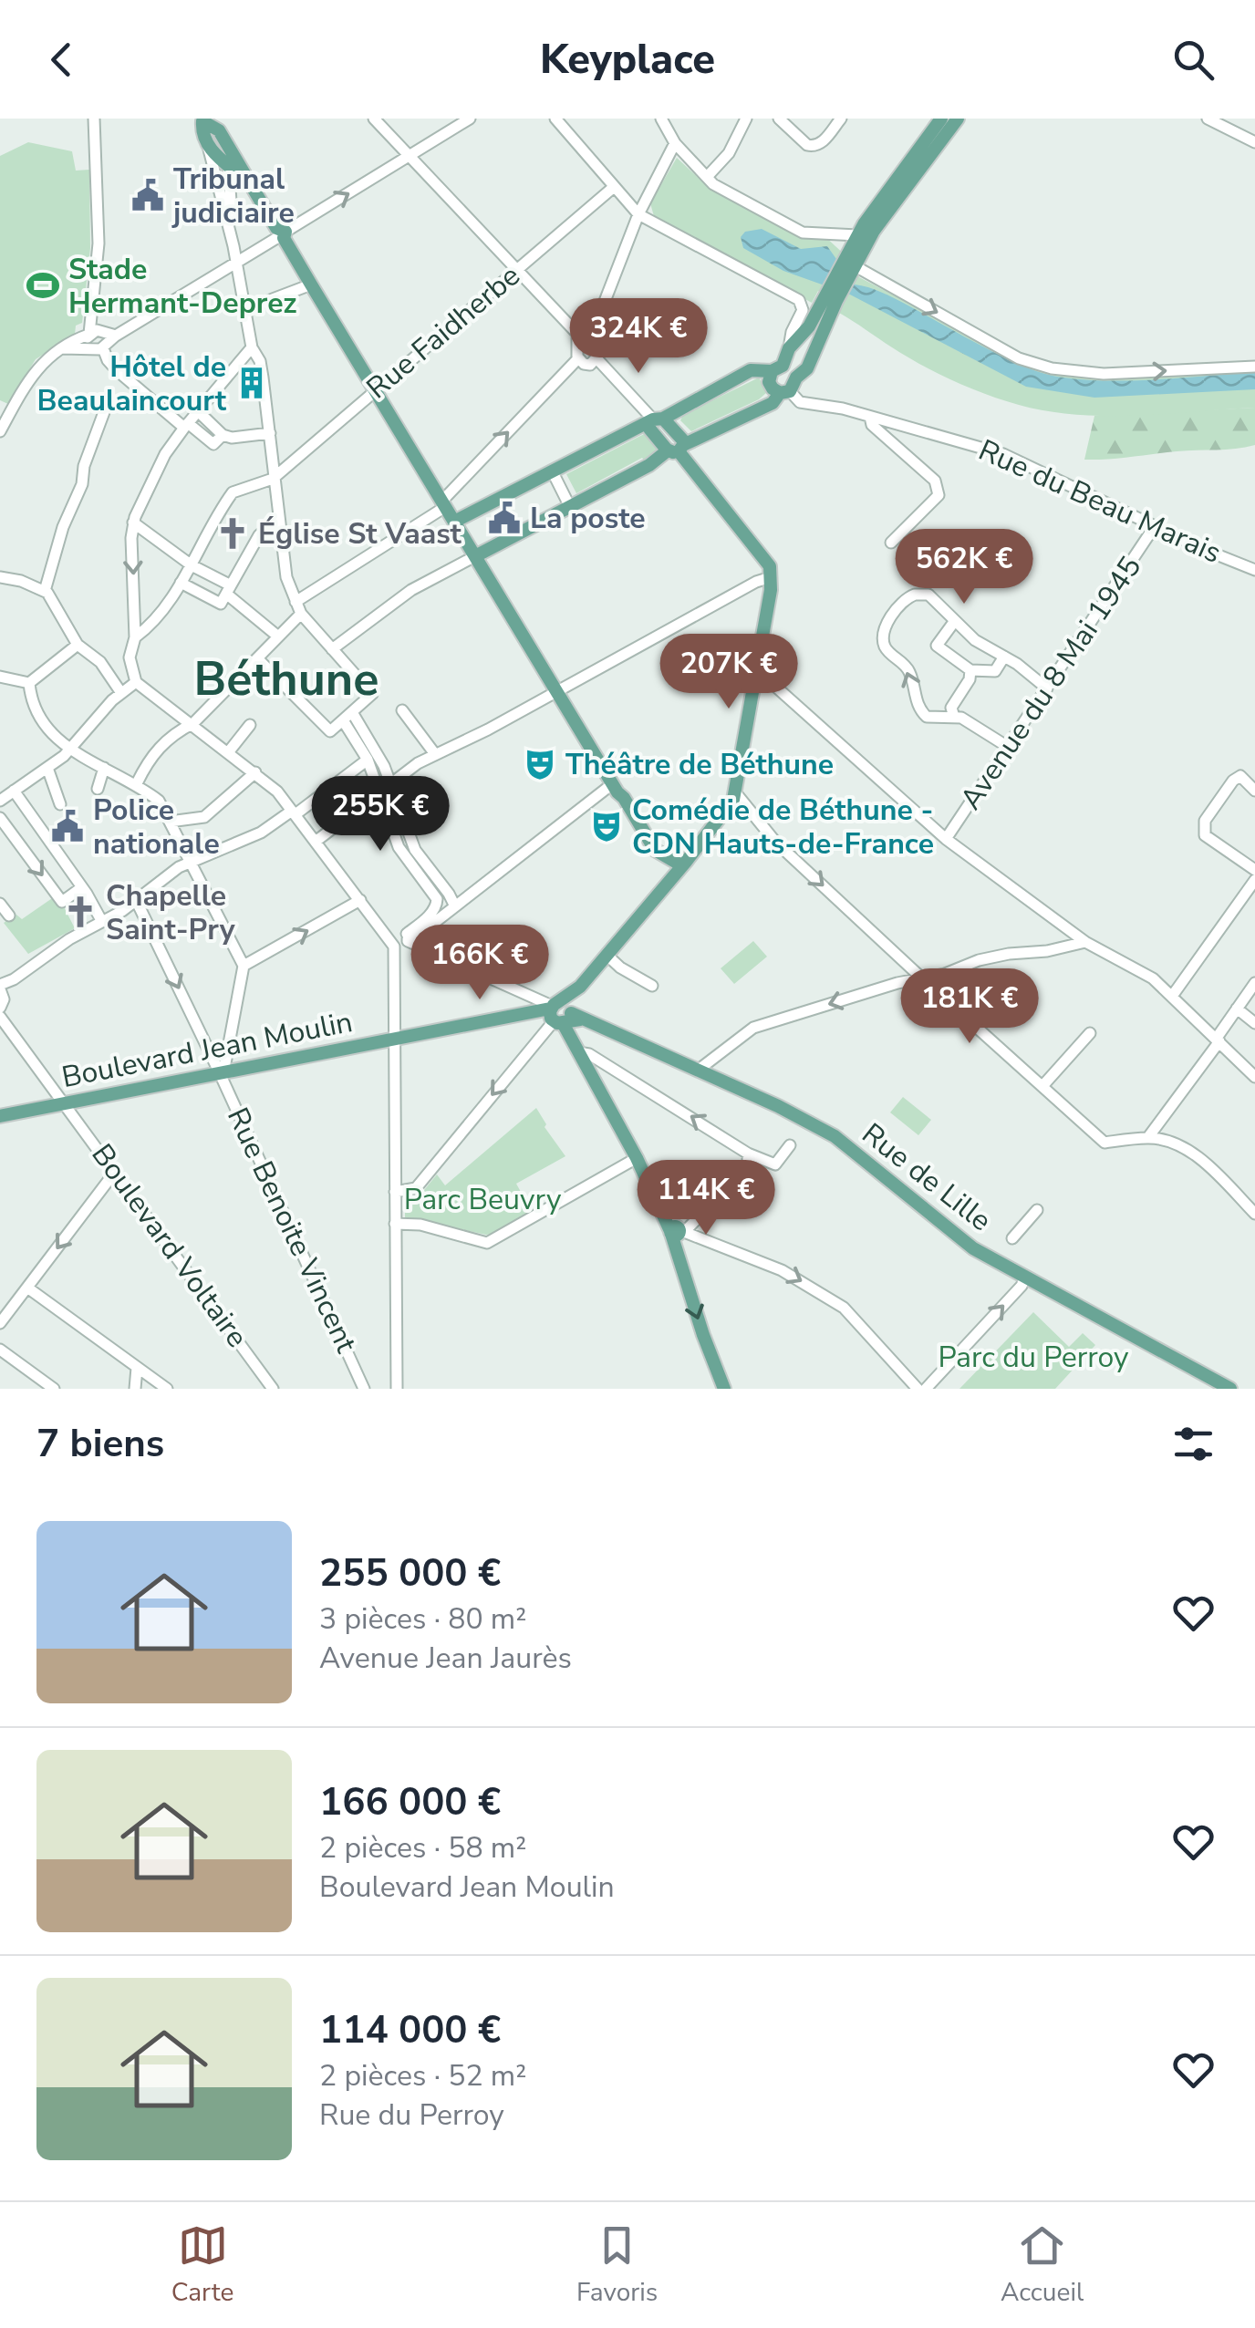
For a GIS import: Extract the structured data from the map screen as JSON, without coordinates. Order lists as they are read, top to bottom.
{
  "streets": {
    "main road": ["Boulevard Jean Moulin", "Rue de Lille"],
    "street": [
      "Rue Faidherbe",
      "Rue du Beau Marais",
      "Avenue du 8 Mai 1945",
      "Rue Benoite Vincent",
      "Boulevard Voltaire"
    ]
  },
  "crossings": [
    ["Rue du Beau Marais", "Avenue du 8 Mai 1945"],
    ["Boulevard Jean Moulin", "Rue de Lille"],
    ["Boulevard Jean Moulin", "Rue Benoite Vincent"],
    ["Boulevard Jean Moulin", "Boulevard Voltaire"]
  ],
  "districts": ["Béthune"],
  "parks": ["Parc Beuvry", "Parc du Perroy"],
  "places": {
    "public building": ["Tribunal judiciaire", "La poste", "Police nationale"],
    "sports": ["Stade Hermant-Deprez"],
    "building": ["Hôtel de Beaulaincourt"],
    "church": ["Église St Vaast", "Chapelle Saint-Pry"],
    "theatre": ["Théâtre de Béthune", "Comédie de Béthune - CDN Hauts-de-France"]
  },
  "page": {
    "header": "Keyplace",
    "price": [
      "324K €",
      "562K €",
      "207K €",
      "255K €",
      "166K €",
      "181K €",
      "114K €"
    ],
    "heading": "7 biens",
    "list": [
      {
        "name": "255 000 €",
        "note": "3 pièces · 80 m² · Avenue Jean Jaurès"
      },
      {
        "name": "166 000 €",
        "note": "2 pièces · 58 m² · Boulevard Jean Moulin"
      },
      {
        "name": "114 000 €",
        "note": "2 pièces · 52 m² · Rue du Perroy"
      }
    ],
    "tabs": ["Carte", "Favoris", "Accueil"]
  }
}
